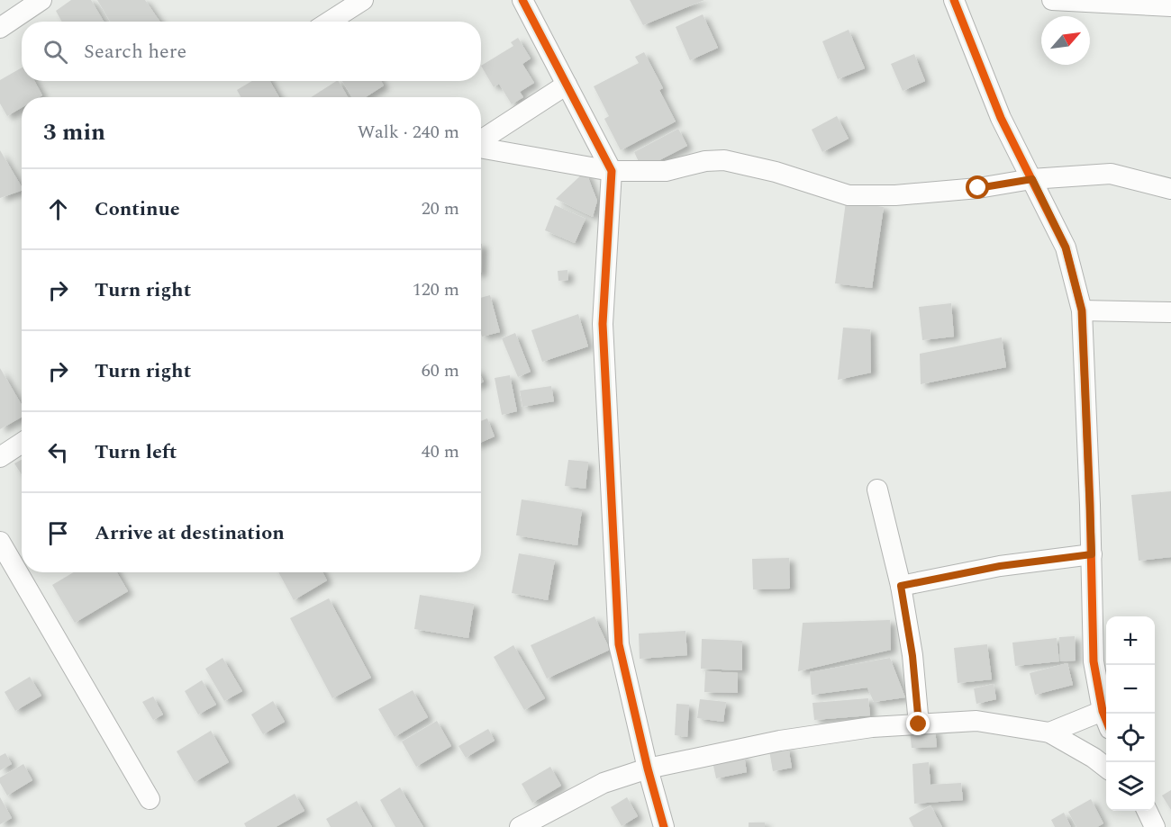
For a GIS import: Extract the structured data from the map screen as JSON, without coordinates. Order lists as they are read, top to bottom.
{
  "north": "top right",
  "page": {
    "search": "Search here",
    "heading": ["3 min", "Walk · 240 m"],
    "list": [
      ["Continue", "20 m"],
      ["Turn right", "120 m"],
      ["Turn right", "60 m"],
      ["Turn left", "40 m"],
      "Arrive at destination"
    ],
    "map_buttons": ["+", "−"]
  }
}
